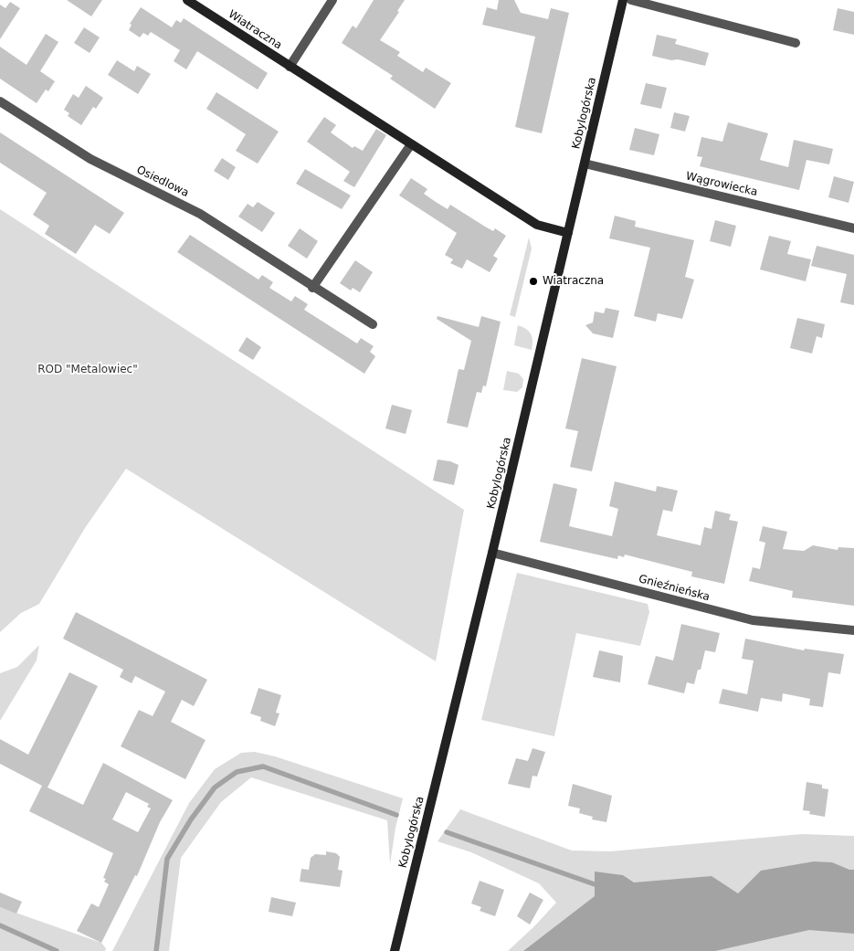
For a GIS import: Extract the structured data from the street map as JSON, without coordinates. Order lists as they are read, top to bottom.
{
  "streets": {
    "street": [
      "Wiatraczna",
      "Kobylogórska",
      "Osiedlowa",
      "Wągrowiecka",
      "Gnieźnieńska"
    ]
  },
  "crossings": [
    ["Wiatraczna", "Kobylogórska"],
    ["Kobylogórska", "Wągrowiecka"],
    ["Kobylogórska", "Gnieźnieńska"]
  ],
  "parks": ["ROD \"Metalowiec\""],
  "places": ["Wiatraczna"]
}
